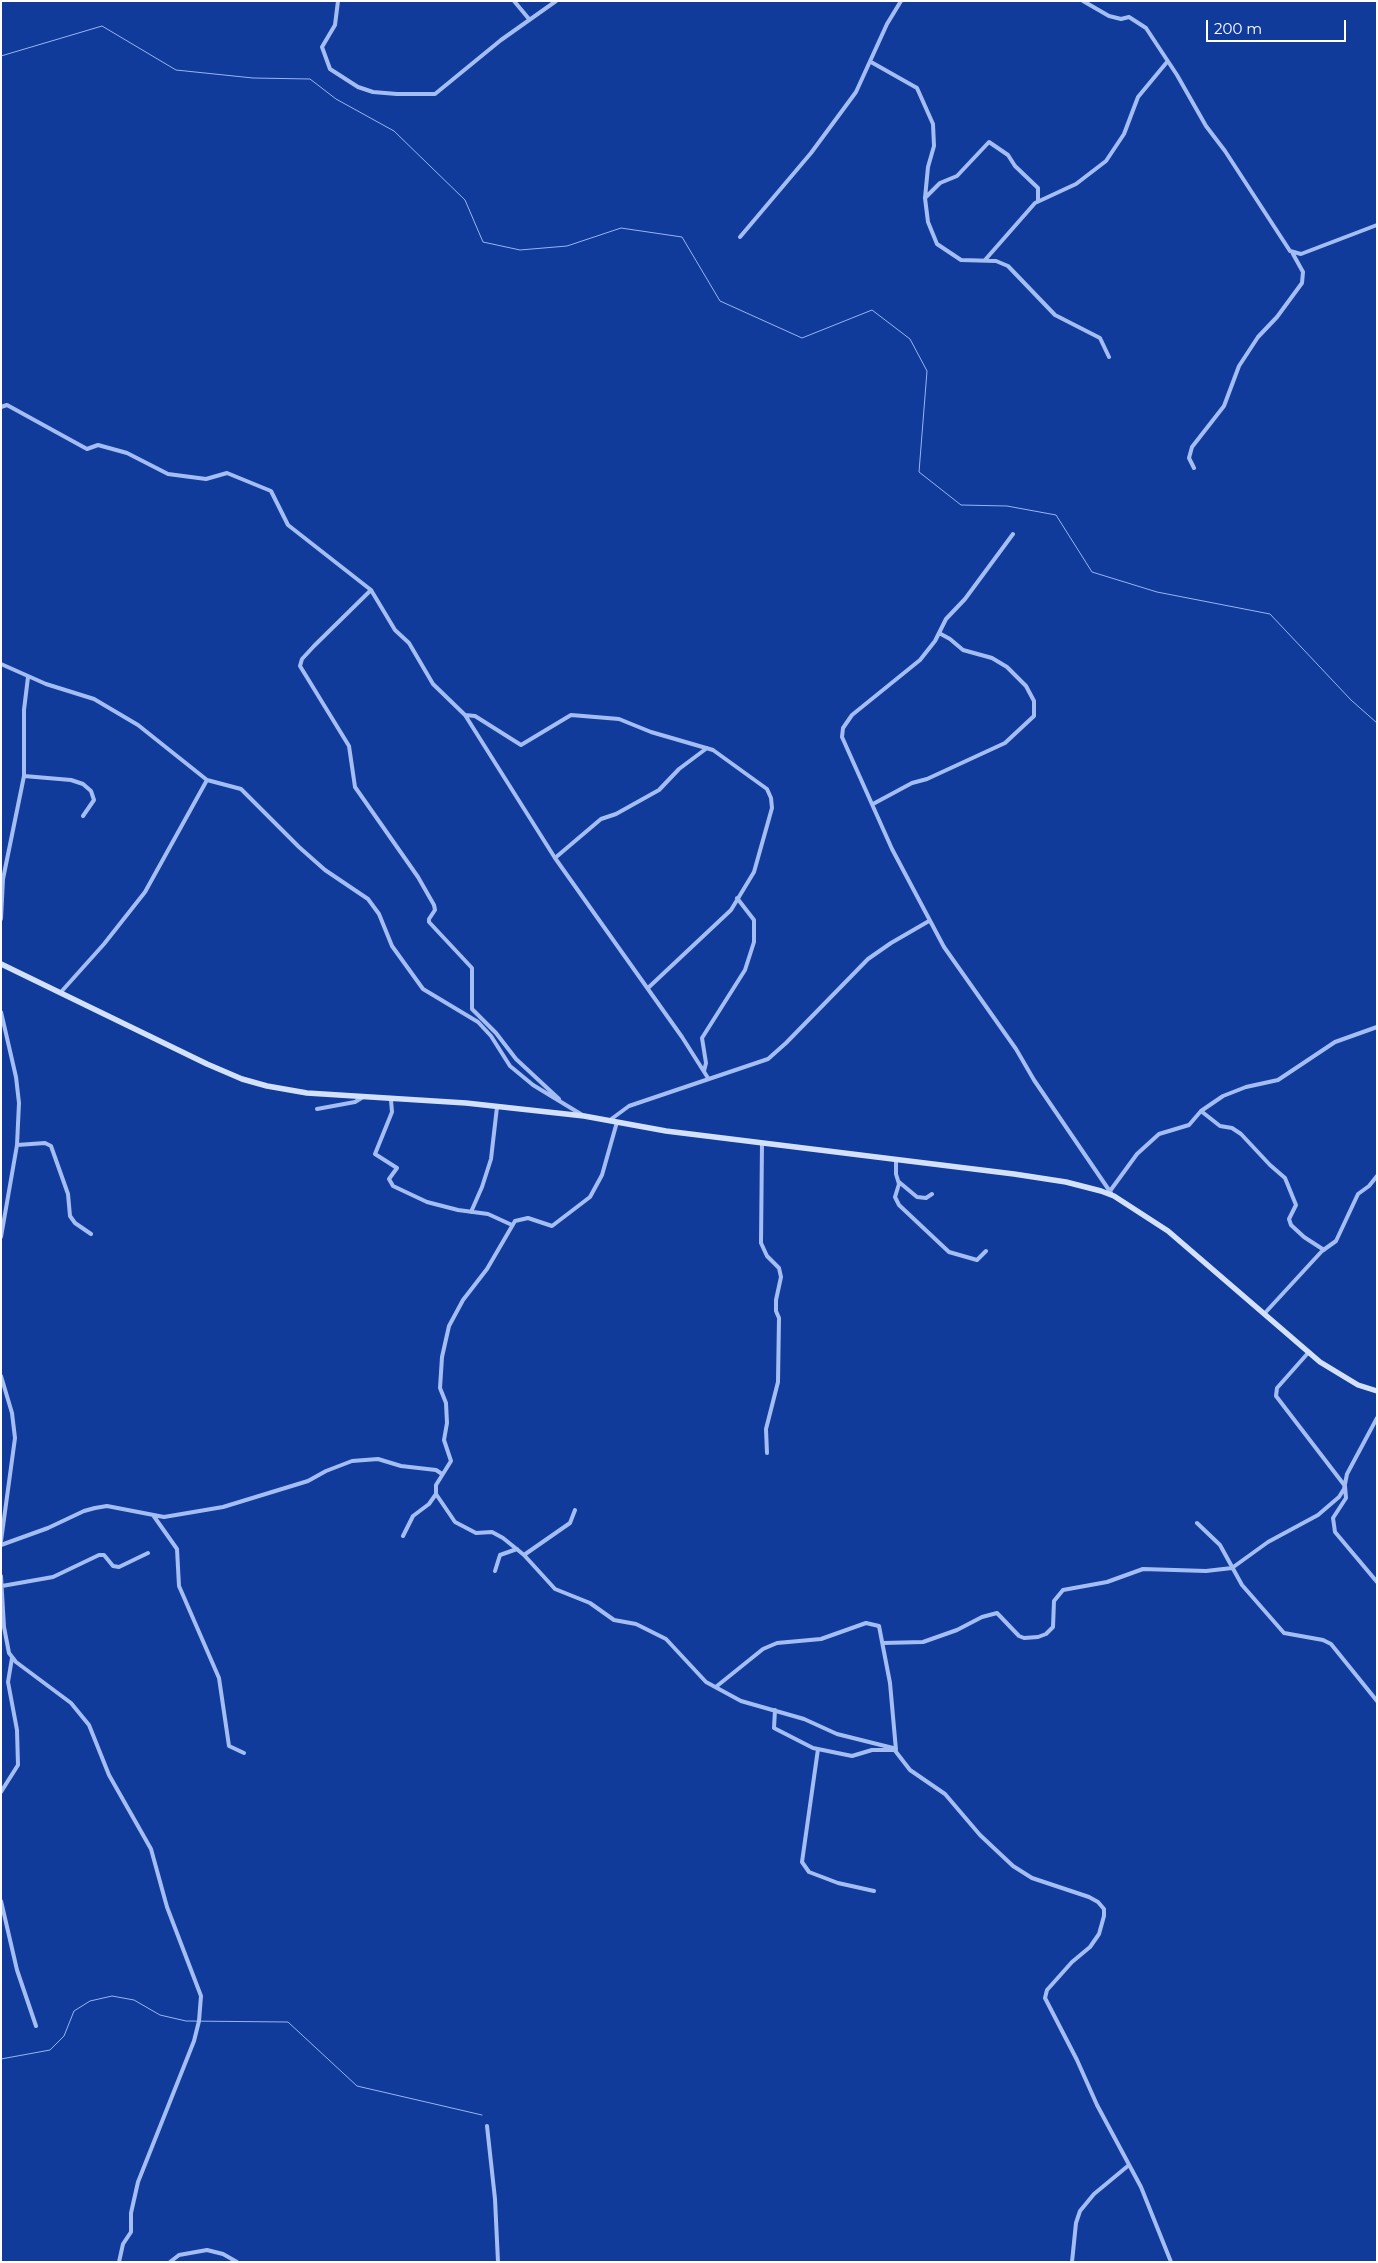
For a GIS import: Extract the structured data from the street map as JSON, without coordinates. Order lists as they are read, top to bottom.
{
  "scale_bar": "200 m"
}
